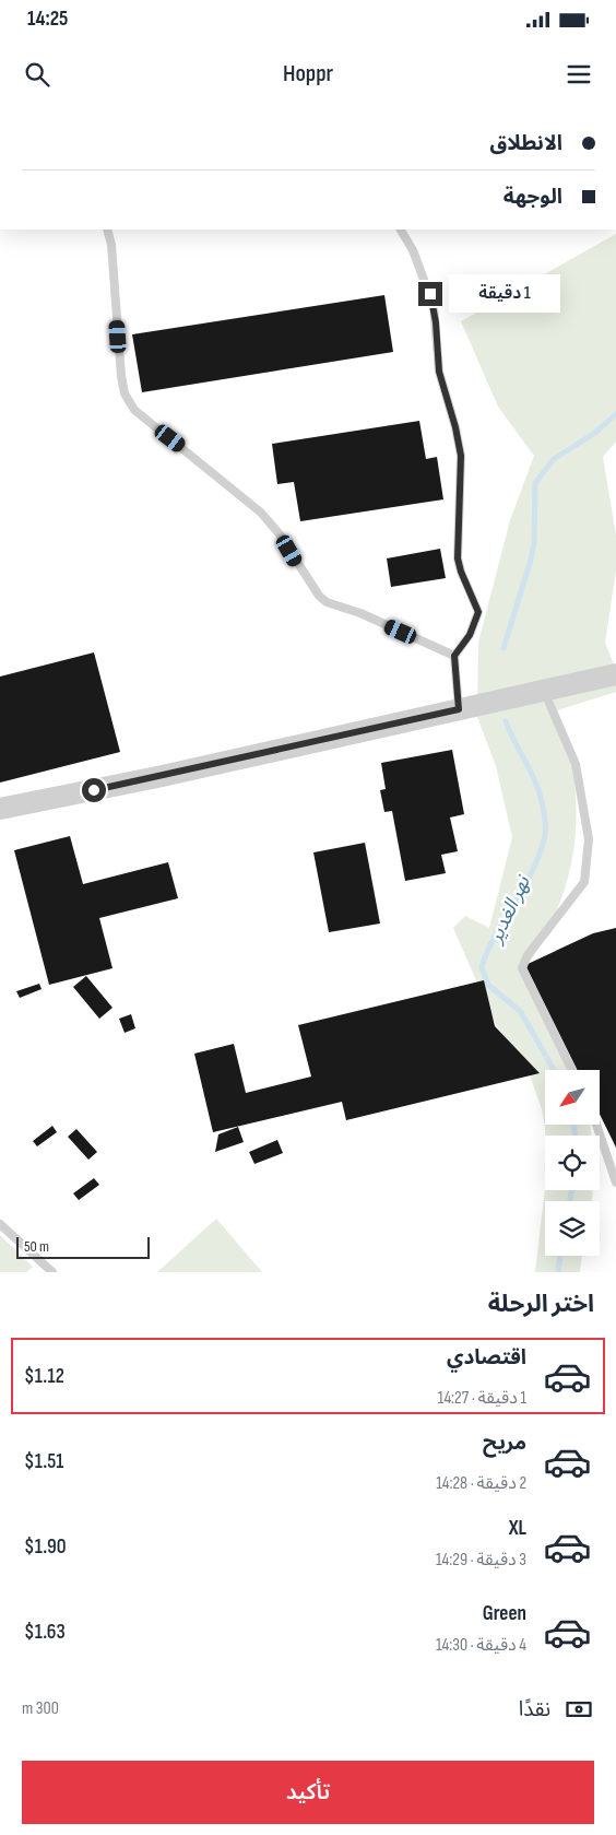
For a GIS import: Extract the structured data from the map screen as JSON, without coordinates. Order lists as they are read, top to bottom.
{
  "water": ["نهر الغدير"],
  "scale_bar": "50 m",
  "north": "bottom left",
  "page": {
    "status": "14:25",
    "header": "Hoppr",
    "banner": ["الانطلاق", "الوجهة"],
    "bubble": "1 دقيقة",
    "scale": "50 m",
    "heading": "اختر الرحلة",
    "list": [
      {
        "name": "اقتصادي",
        "note": "1 دقيقة · 14:27",
        "value": "$1.12"
      },
      {
        "name": "مريح",
        "note": "2 دقيقة · 14:28",
        "value": "$1.51"
      },
      {
        "name": "XL",
        "note": "3 دقيقة · 14:29",
        "value": "$1.90"
      },
      {
        "name": "Green",
        "note": "4 دقيقة · 14:30",
        "value": "$1.63"
      }
    ],
    "pay": ["نقدًا", "300 m"],
    "buttons": "تأكيد"
  }
}
